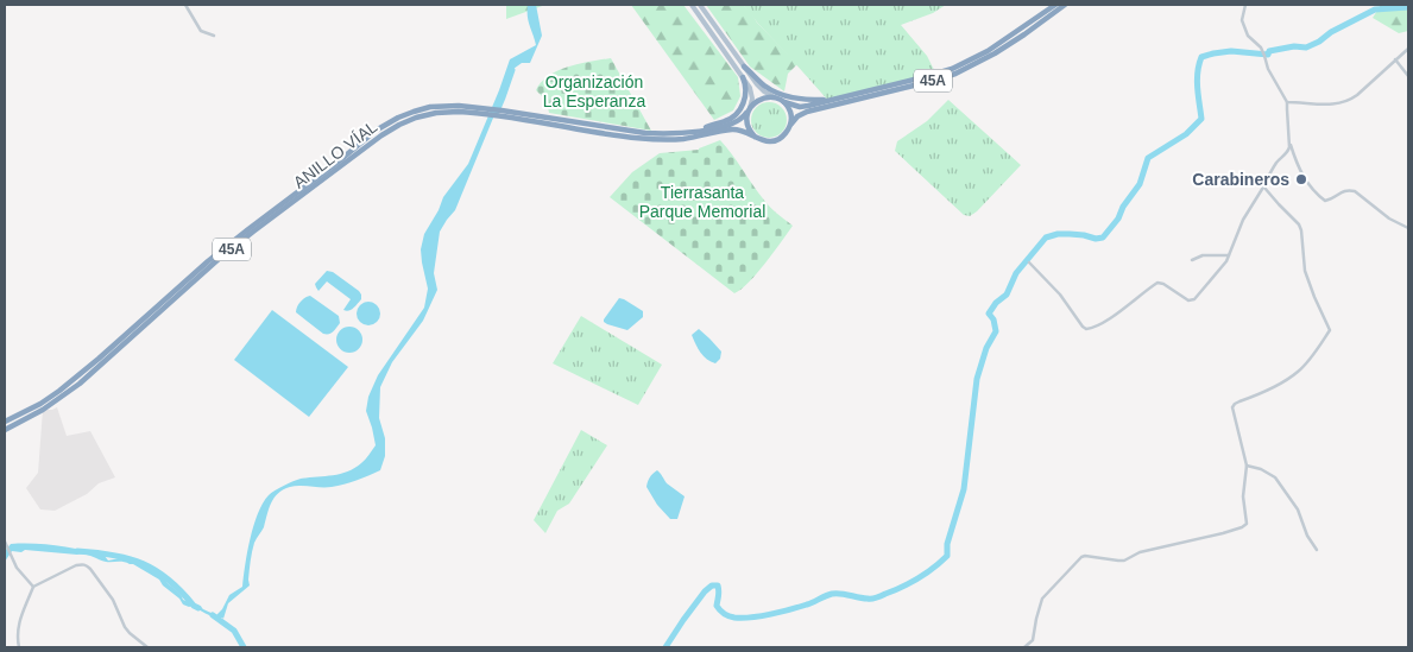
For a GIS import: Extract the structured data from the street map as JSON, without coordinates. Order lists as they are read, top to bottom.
{
  "streets": {
    "highway": ["45A", "ANILLO VÍAL"]
  },
  "crossings": [
    ["45A", "ANILLO VÍAL"]
  ],
  "parks": ["Organización La Esperanza", "Tierrasanta Parque Memorial"],
  "places": ["Carabineros"]
}
